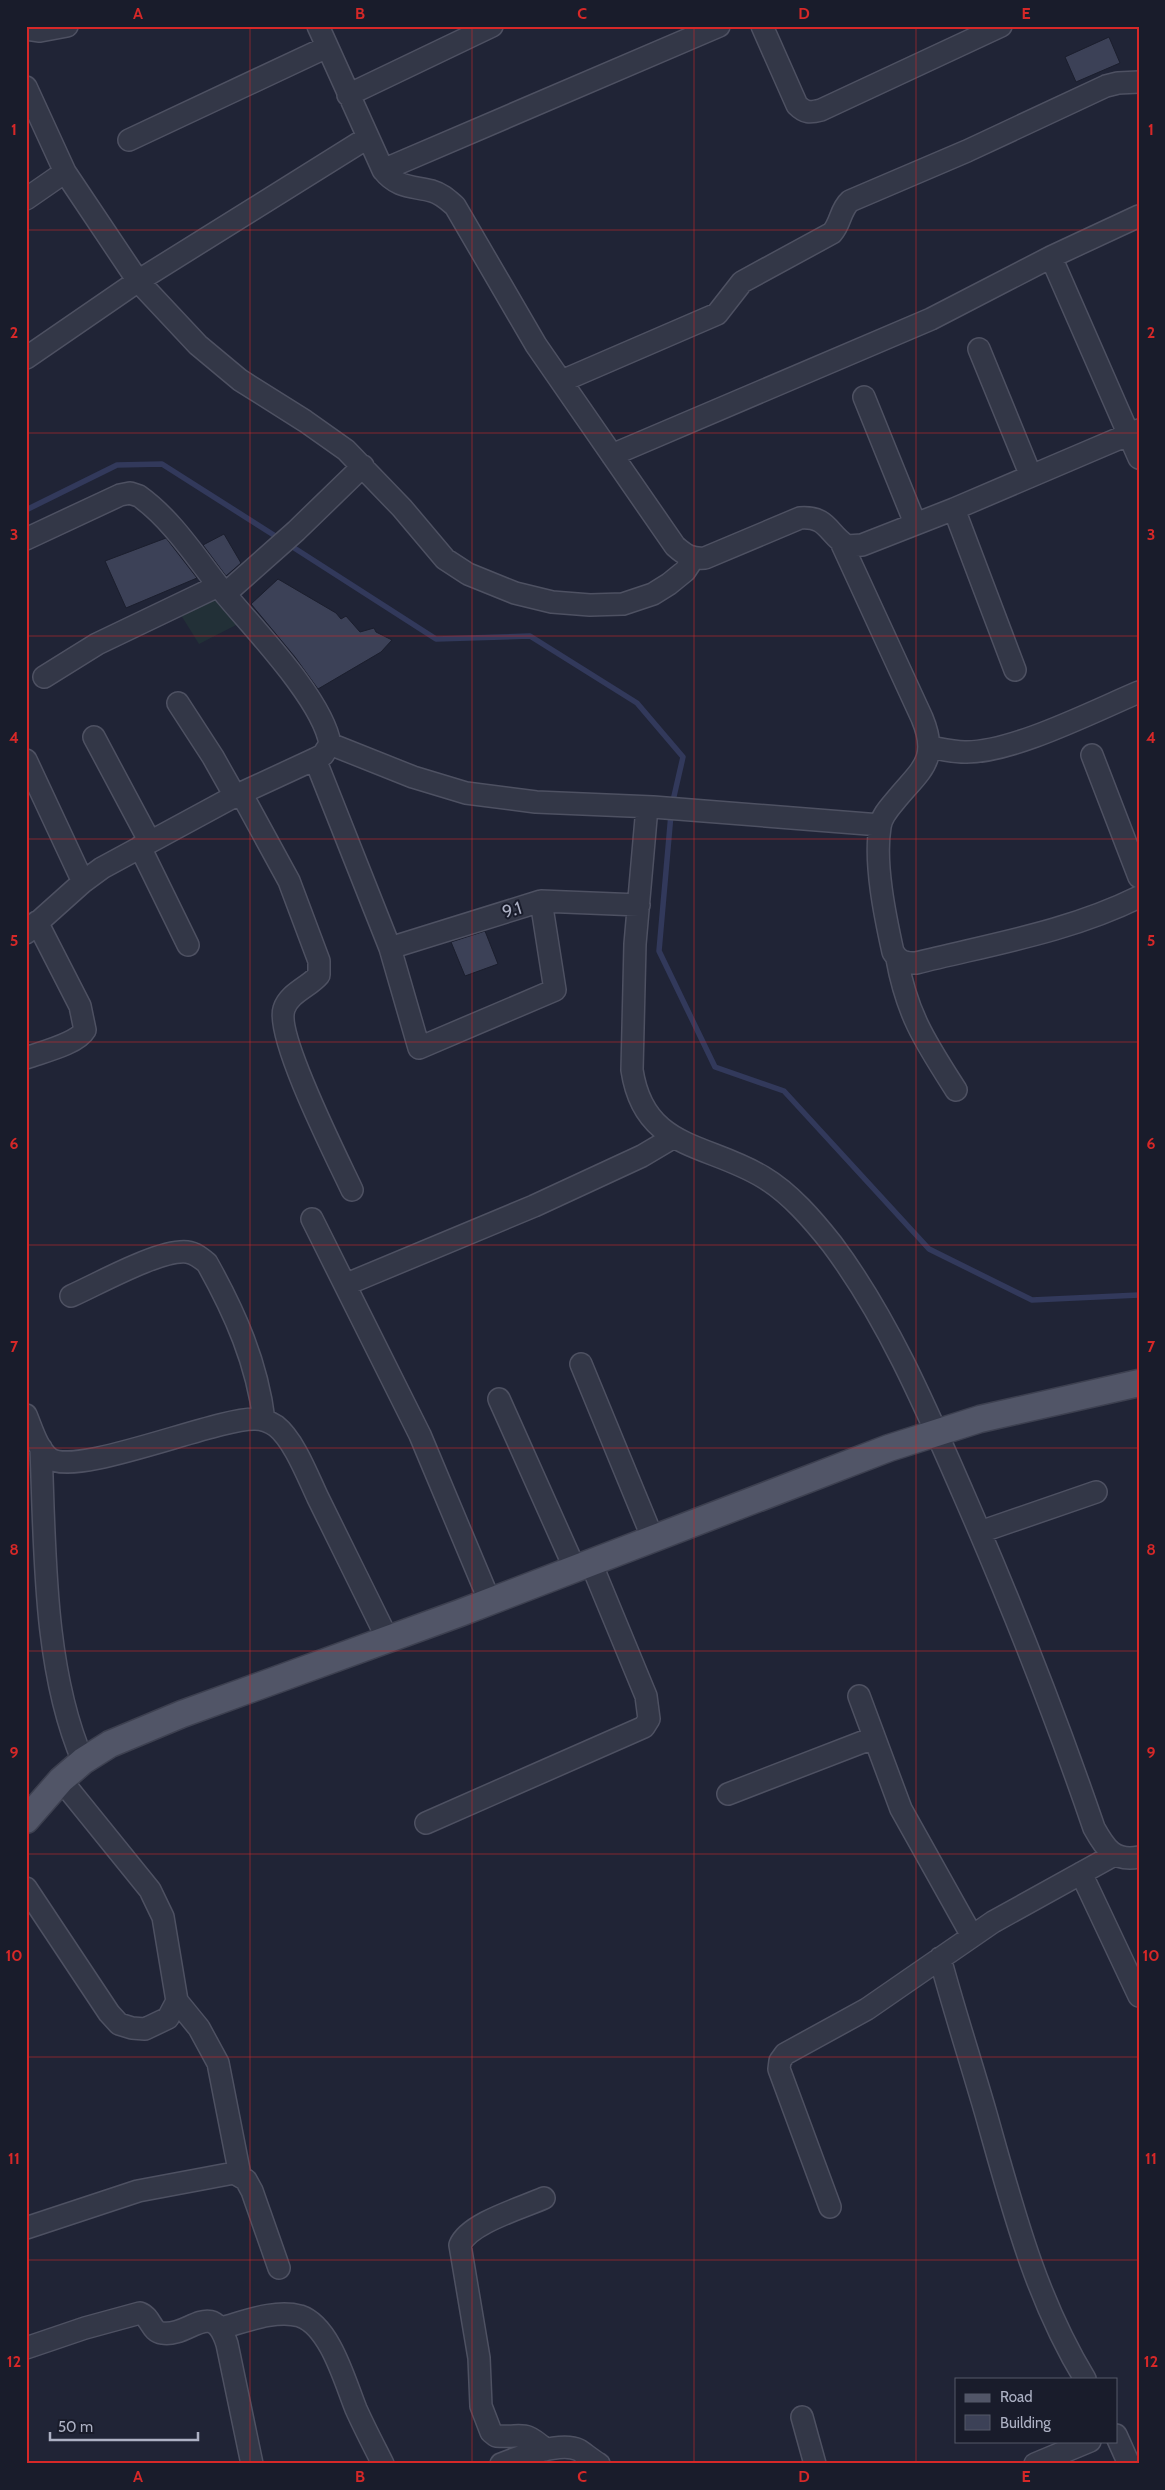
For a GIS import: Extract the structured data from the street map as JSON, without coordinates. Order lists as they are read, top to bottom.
{
  "streets": {
    "street": ["9.1"]
  },
  "legend": ["Road", "Building"],
  "scale_bar": "50 m",
  "grid": {
    "columns": [
      "A",
      "B",
      "C",
      "D",
      "E"
    ],
    "rows": [
      "1",
      "2",
      "3",
      "4",
      "5",
      "6",
      "7",
      "8",
      "9",
      "10",
      "11",
      "12"
    ]
  }
}
